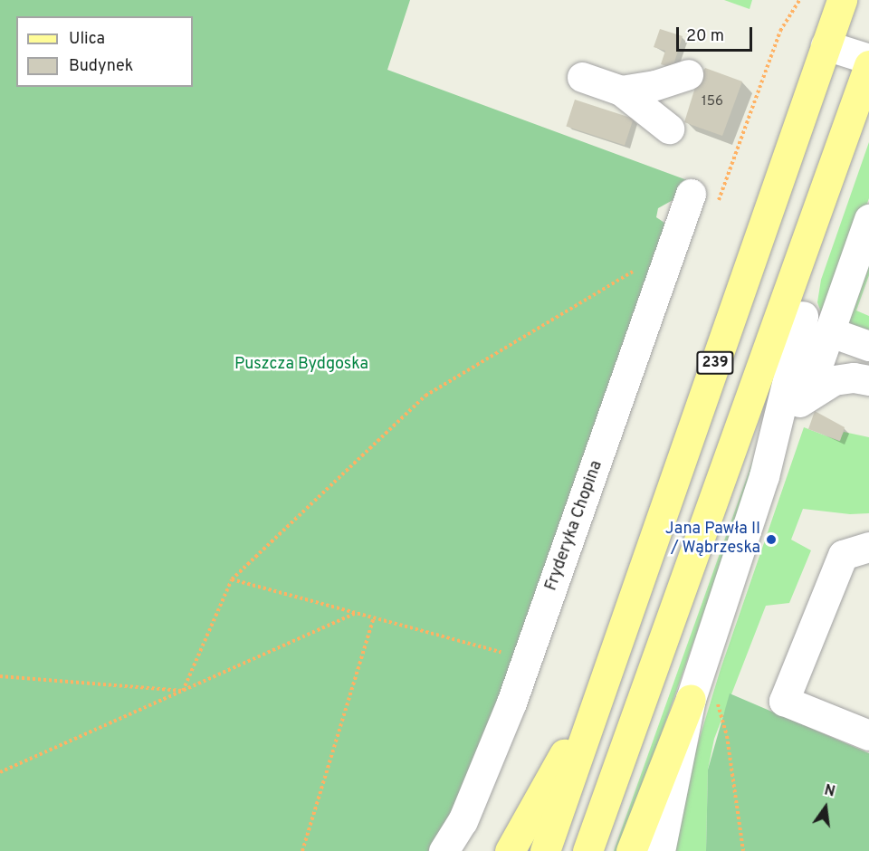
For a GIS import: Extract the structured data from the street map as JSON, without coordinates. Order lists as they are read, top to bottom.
{
  "streets": {
    "main road": ["239"],
    "street": ["Fryderyka Chopina"]
  },
  "parks": ["Puszcza Bydgoska"],
  "places": ["Jana Pawła II / Wąbrzeska"],
  "house_numbers": ["156"],
  "legend": ["Ulica", "Budynek"],
  "scale_bar": "20 m",
  "north": "top"
}
